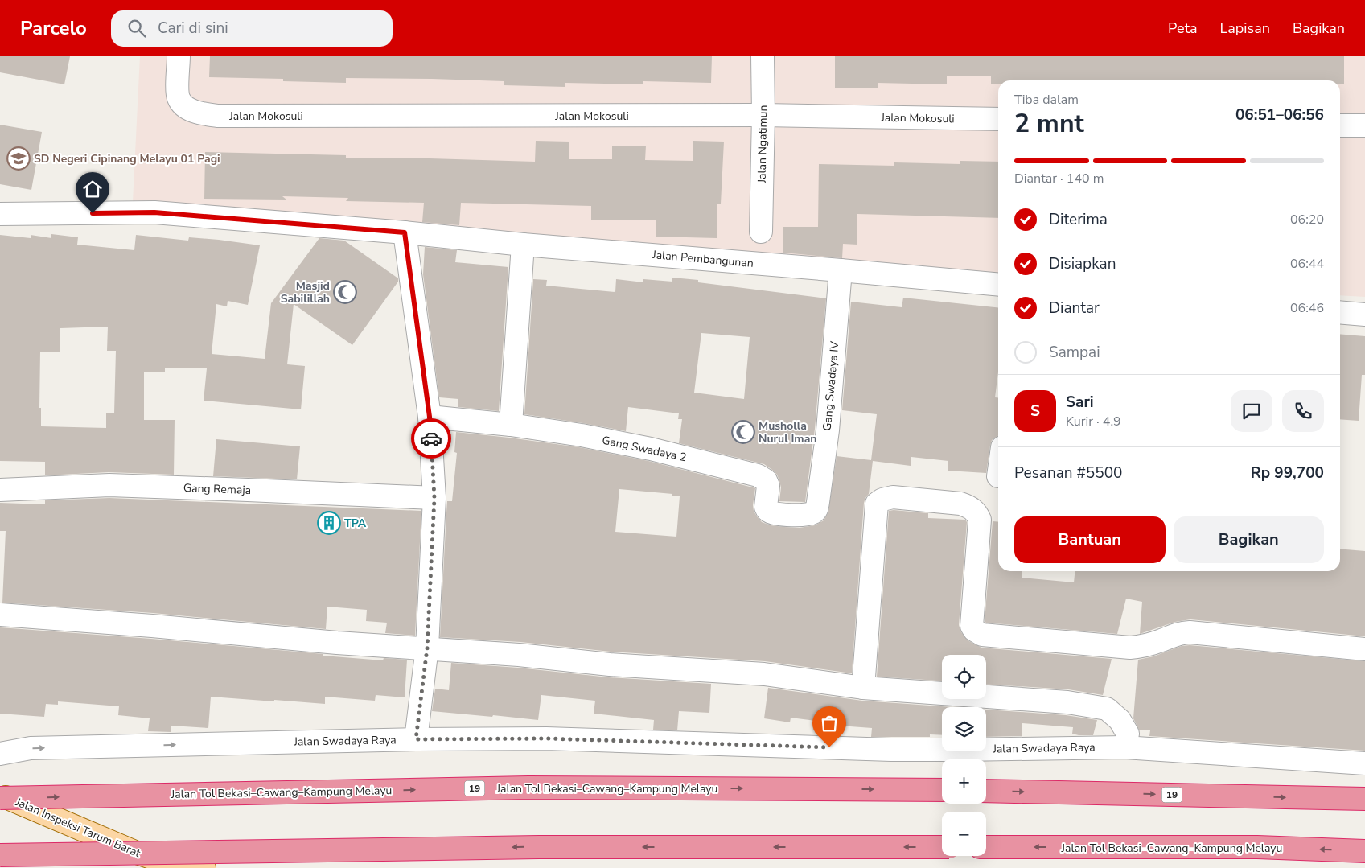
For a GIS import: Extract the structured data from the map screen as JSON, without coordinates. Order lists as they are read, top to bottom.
{
  "streets": {
    "highway": ["19", "Jalan Tol Bekasi–Cawang–Kampung Melayu"],
    "main road": ["Jalan Inspeksi Tarum Barat"],
    "street": [
      "Jalan Mokosuli",
      "Jalan Ngatimun",
      "Jalan Pembangunan",
      "Gang Swadaya IV",
      "Gang Swadaya 2",
      "Gang Remaja",
      "Jalan Swadaya Raya"
    ]
  },
  "crossings": [
    ["Jalan Mokosuli", "Jalan Ngatimun"],
    ["Jalan Pembangunan", "Gang Swadaya IV"],
    ["Gang Swadaya IV", "Gang Swadaya 2"]
  ],
  "places": {
    "school or university": ["SD Negeri Cipinang Melayu 01 Pagi"],
    "mosque": ["Masjid Sabilillah", "Musholla Nurul Iman"],
    "building": ["TPA"]
  },
  "page": {
    "header": "Parcelo",
    "search": "Cari di sini",
    "nav": ["Peta", "Lapisan", "Bagikan"],
    "heading": ["2 mnt", "Tiba dalam", "06:51–06:56"],
    "panel": [
      "Sari",
      "Kurir · 4.9",
      "Pesanan #5500",
      "Rp 99,700"
    ],
    "bar": "Diantar · 140 m",
    "list": [
      ["Diterima", "06:20"],
      ["Disiapkan", "06:44"],
      ["Diantar", "06:46"],
      "Sampai"
    ],
    "round": "S",
    "buttons": ["Bantuan", "Bagikan"],
    "map_buttons": ["+", "−"]
  }
}
